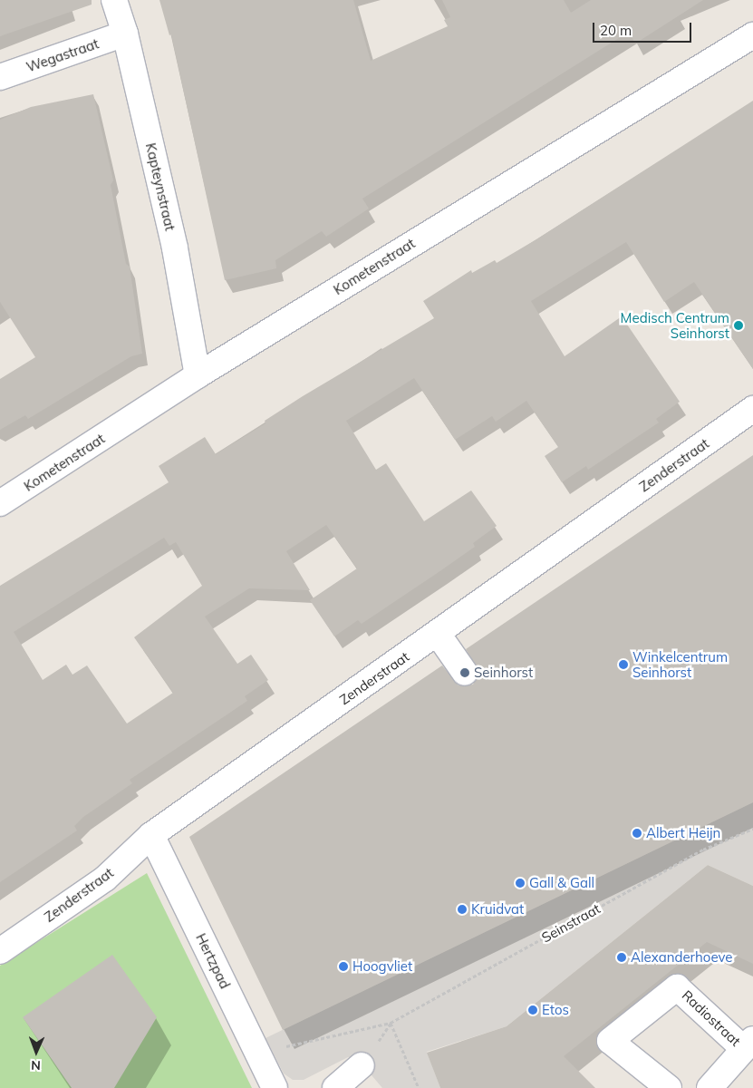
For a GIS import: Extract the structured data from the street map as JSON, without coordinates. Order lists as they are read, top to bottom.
{
  "streets": {
    "street": [
      "Wegastraat",
      "Kapteynstraat",
      "Kometenstraat",
      "Zenderstraat",
      "Hertzpad",
      "Radiostraat"
    ],
    "path": ["Seinstraat"]
  },
  "crossings": [
    ["Wegastraat", "Kapteynstraat"],
    ["Kapteynstraat", "Kometenstraat"],
    ["Zenderstraat", "Hertzpad"],
    ["Seinstraat", "Hertzpad"]
  ],
  "places": [
    "Medisch Centrum Seinhorst",
    "Winkelcentrum Seinhorst",
    "Seinhorst",
    "Albert Heijn",
    "Gall & Gall",
    "Kruidvat",
    "Alexanderhoeve",
    "Hoogvliet",
    "Etos"
  ],
  "scale_bar": "20 m",
  "north": "bottom"
}
